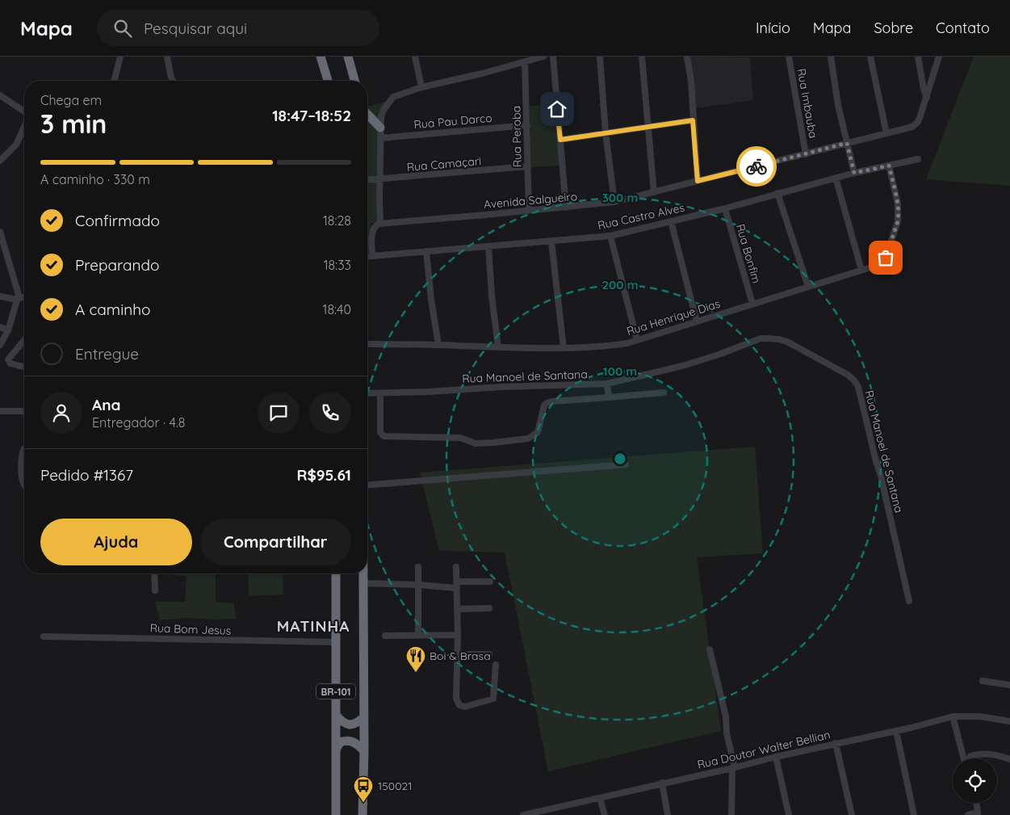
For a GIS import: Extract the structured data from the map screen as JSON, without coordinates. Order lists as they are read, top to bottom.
{
  "streets": {
    "highway": ["BR-101"],
    "street": [
      "Rua Imbauba",
      "Rua Pau Darco",
      "Rua Peroba",
      "Rua Camaçari",
      "Avenida Salgueiro",
      "Rua Castro Alves",
      "Rua Bonfim",
      "Rua Henrique Dias",
      "Rua Manoel de Santana",
      "Rua Bom Jesus",
      "Rua Doutor Walter Bellian"
    ]
  },
  "crossings": [
    ["Rua Imbauba", "Avenida Salgueiro"],
    ["Rua Pau Darco", "Rua Peroba"],
    ["Rua Peroba", "Rua Camaçari"],
    ["Rua Peroba", "Avenida Salgueiro"],
    ["Rua Castro Alves", "Rua Bonfim"],
    ["Rua Castro Alves", "Rua Henrique Dias"],
    ["Rua Bonfim", "Rua Henrique Dias"],
    ["Rua Bom Jesus", "BR-101"]
  ],
  "districts": ["MATINHA"],
  "places": {
    "restaurant": ["Boi & Brasa"],
    "bus stop": ["150021"]
  },
  "page": {
    "header": "Mapa",
    "search": "Pesquisar aqui",
    "nav": [
      "Início",
      "Mapa",
      "Sobre",
      "Contato"
    ],
    "heading": ["3 min", "Chega em", "18:47–18:52"],
    "panel": [
      "Ana",
      "Entregador · 4.8",
      "Pedido #1367",
      "R$95.61"
    ],
    "bar": "A caminho · 330 m",
    "list": [
      ["Confirmado", "18:28"],
      ["Preparando", "18:33"],
      ["A caminho", "18:40"],
      "Entregue"
    ],
    "buttons": ["Ajuda", "Compartilhar"]
  },
  "rings": ["300 m", "200 m", "100 m"]
}
